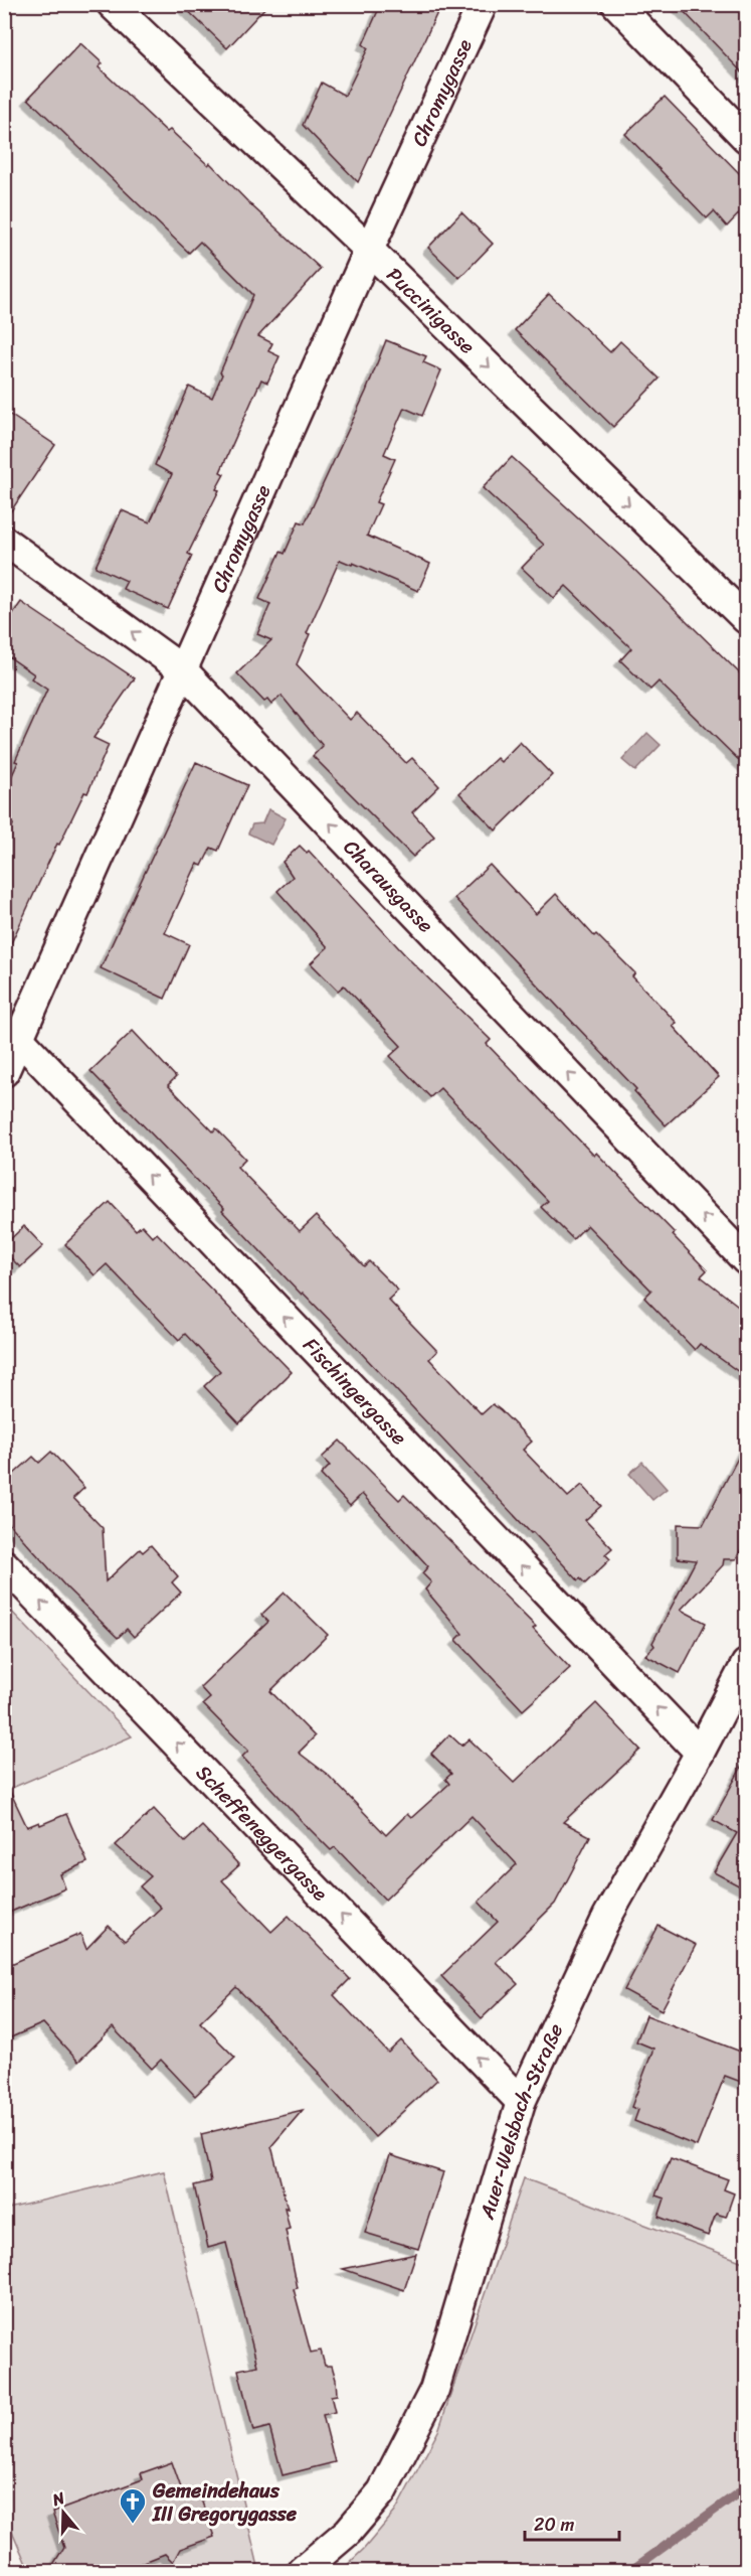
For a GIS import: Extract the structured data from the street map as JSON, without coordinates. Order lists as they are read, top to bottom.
{
  "streets": {
    "street": [
      "Chromygasse",
      "Puccinigasse",
      "Charausgasse",
      "Fischingergasse",
      "Scheffeneggergasse",
      "Auer-Welsbach-Straße"
    ]
  },
  "crossings": [
    ["Chromygasse", "Puccinigasse"],
    ["Chromygasse", "Charausgasse"],
    ["Chromygasse", "Fischingergasse"],
    ["Fischingergasse", "Auer-Welsbach-Straße"],
    ["Scheffeneggergasse", "Auer-Welsbach-Straße"]
  ],
  "one_way": [
    "Puccinigasse",
    "Charausgasse",
    "Fischingergasse",
    "Scheffeneggergasse"
  ],
  "places": {
    "church": ["Gemeindehaus III Gregorygasse"]
  },
  "scale_bar": "20 m",
  "north": "top"
}
